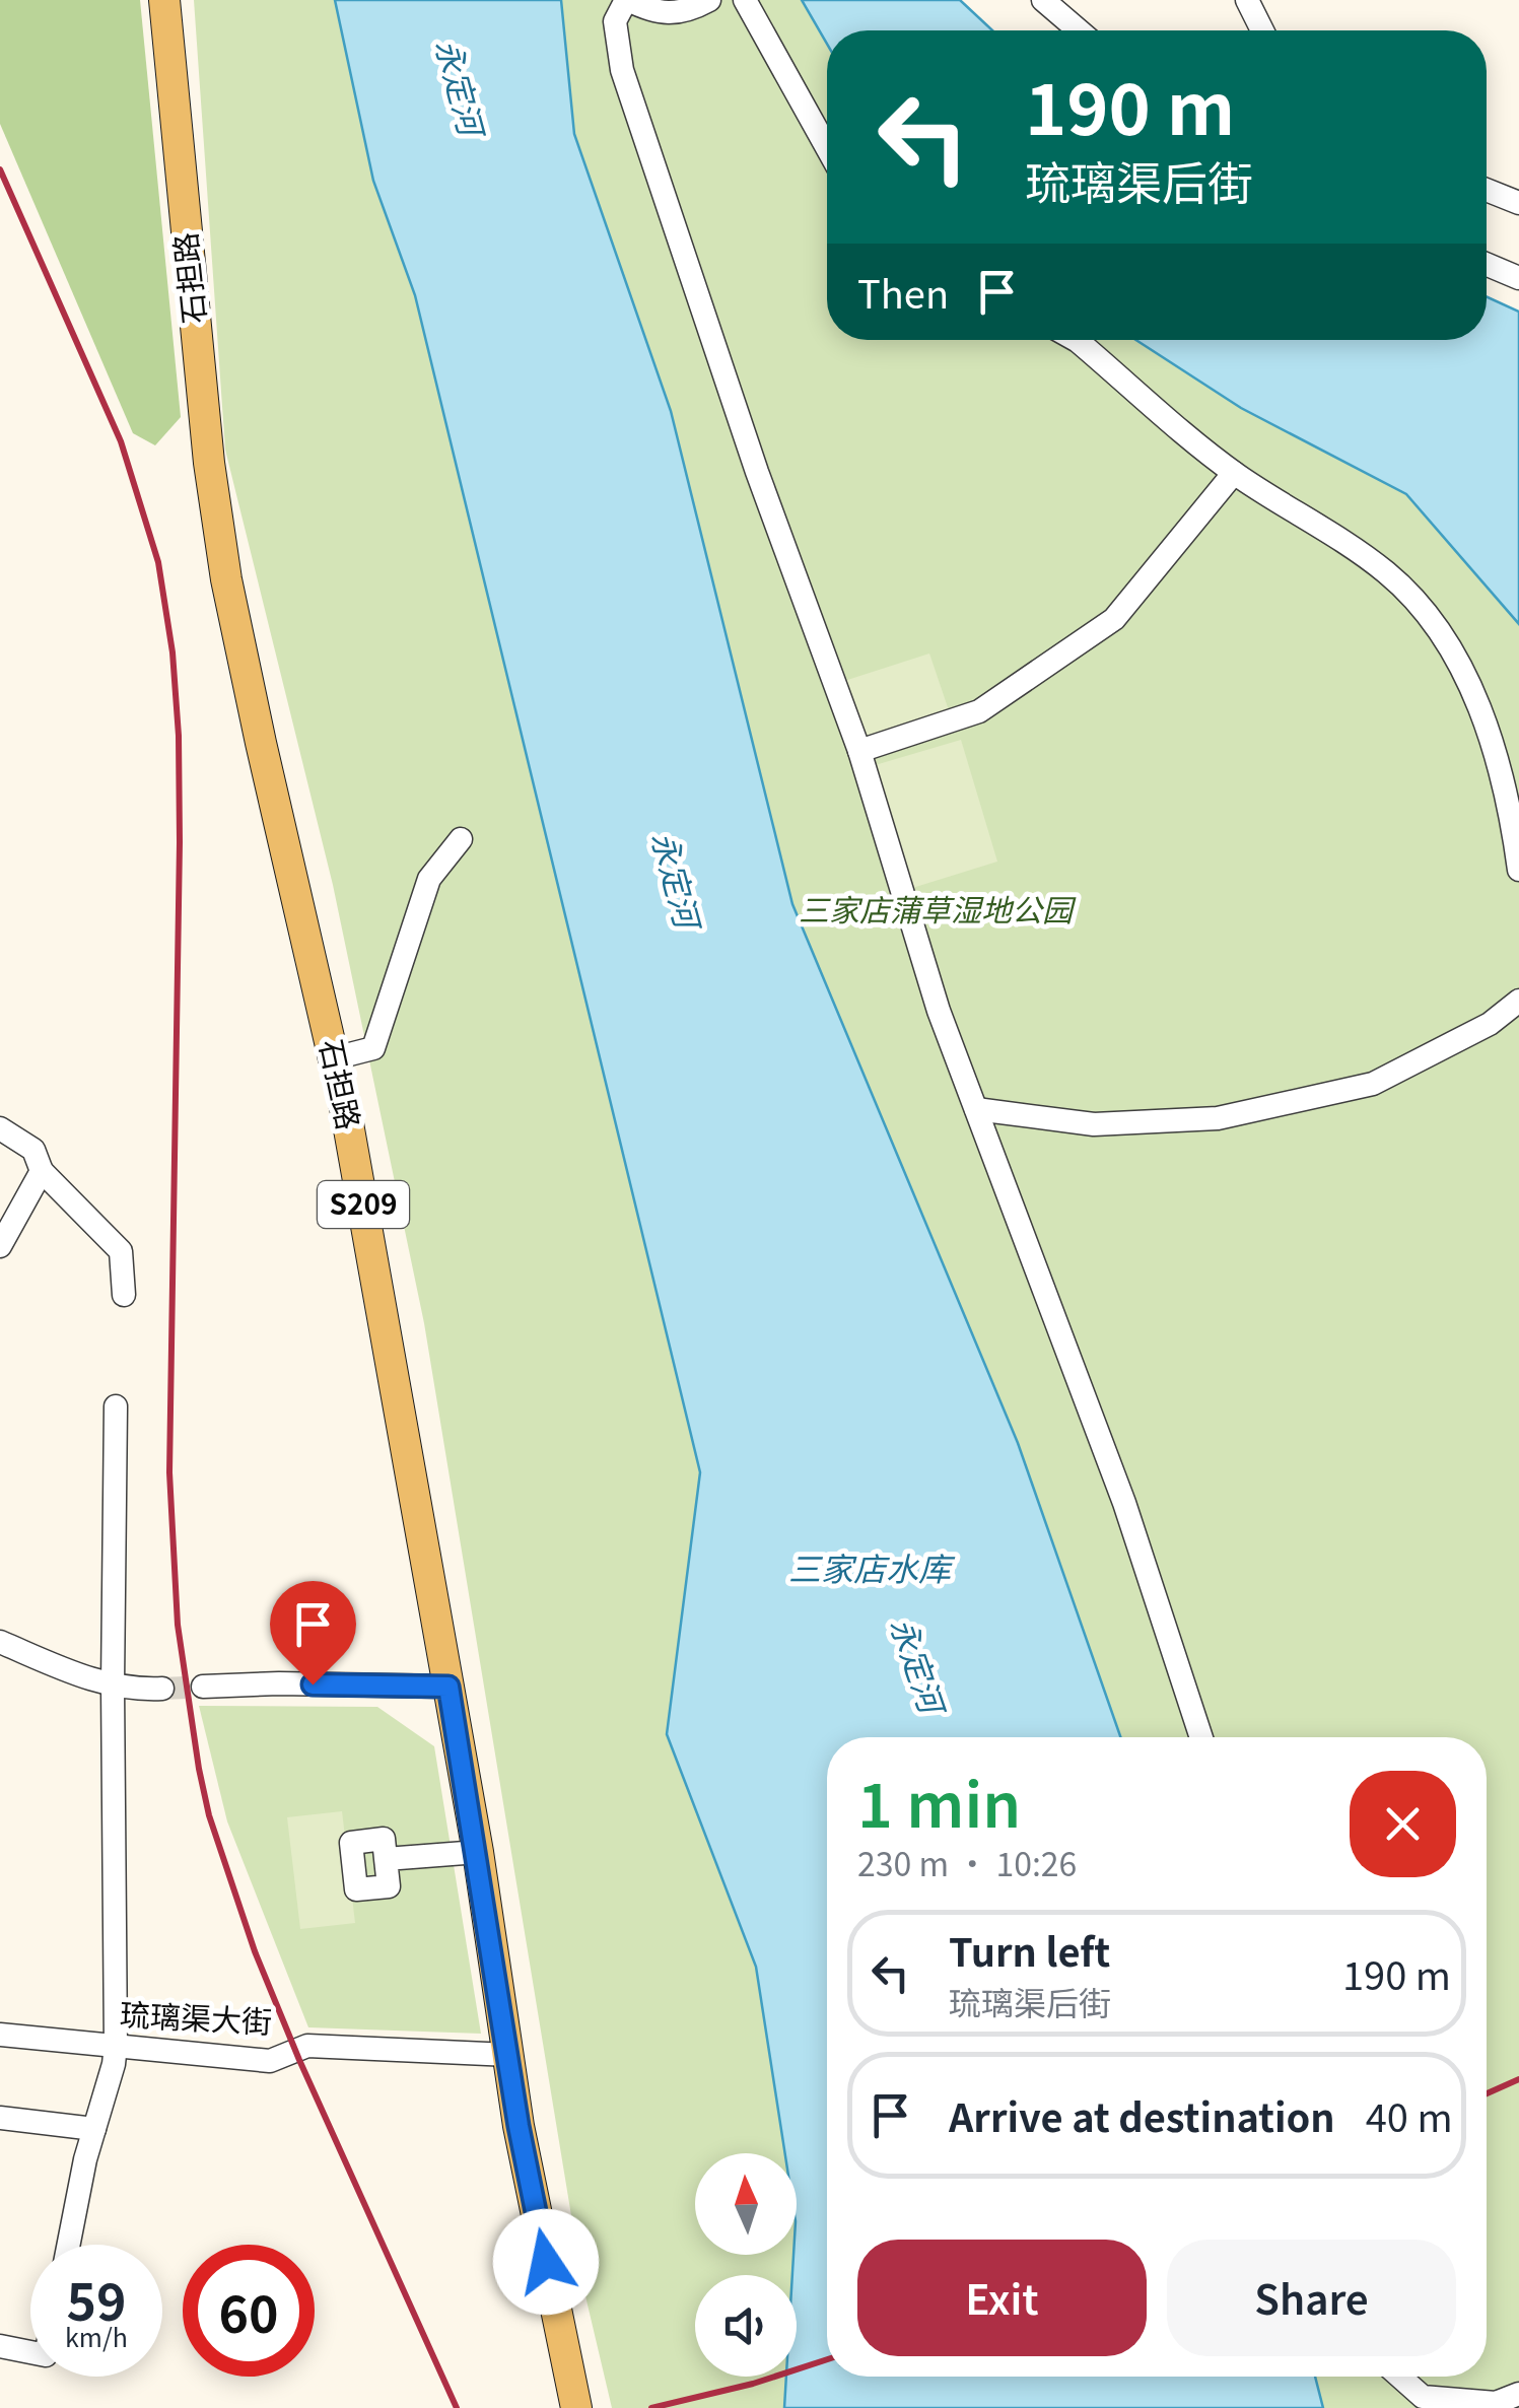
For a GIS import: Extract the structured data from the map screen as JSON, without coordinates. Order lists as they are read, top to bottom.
{
  "streets": {
    "main road": ["石担路", "S209"],
    "street": ["琉璃渠大街"]
  },
  "crossings": [
    ["石担路", "琉璃渠大街"]
  ],
  "water": ["永定河", "三家店水库"],
  "parks": ["三家店蒲草湿地公园"],
  "north": "top",
  "page": {
    "turn": ["190 m", "琉璃渠后街"],
    "then": "Then",
    "heading": ["1 min", "230 m · 10:26"],
    "list": [
      {
        "name": "Turn left",
        "note": "琉璃渠后街",
        "value": "190 m"
      },
      {
        "name": "Arrive at destination",
        "value": "40 m"
      }
    ],
    "buttons": ["Exit", "Share"],
    "speed": "59 km/h",
    "limit": "60"
  }
}
